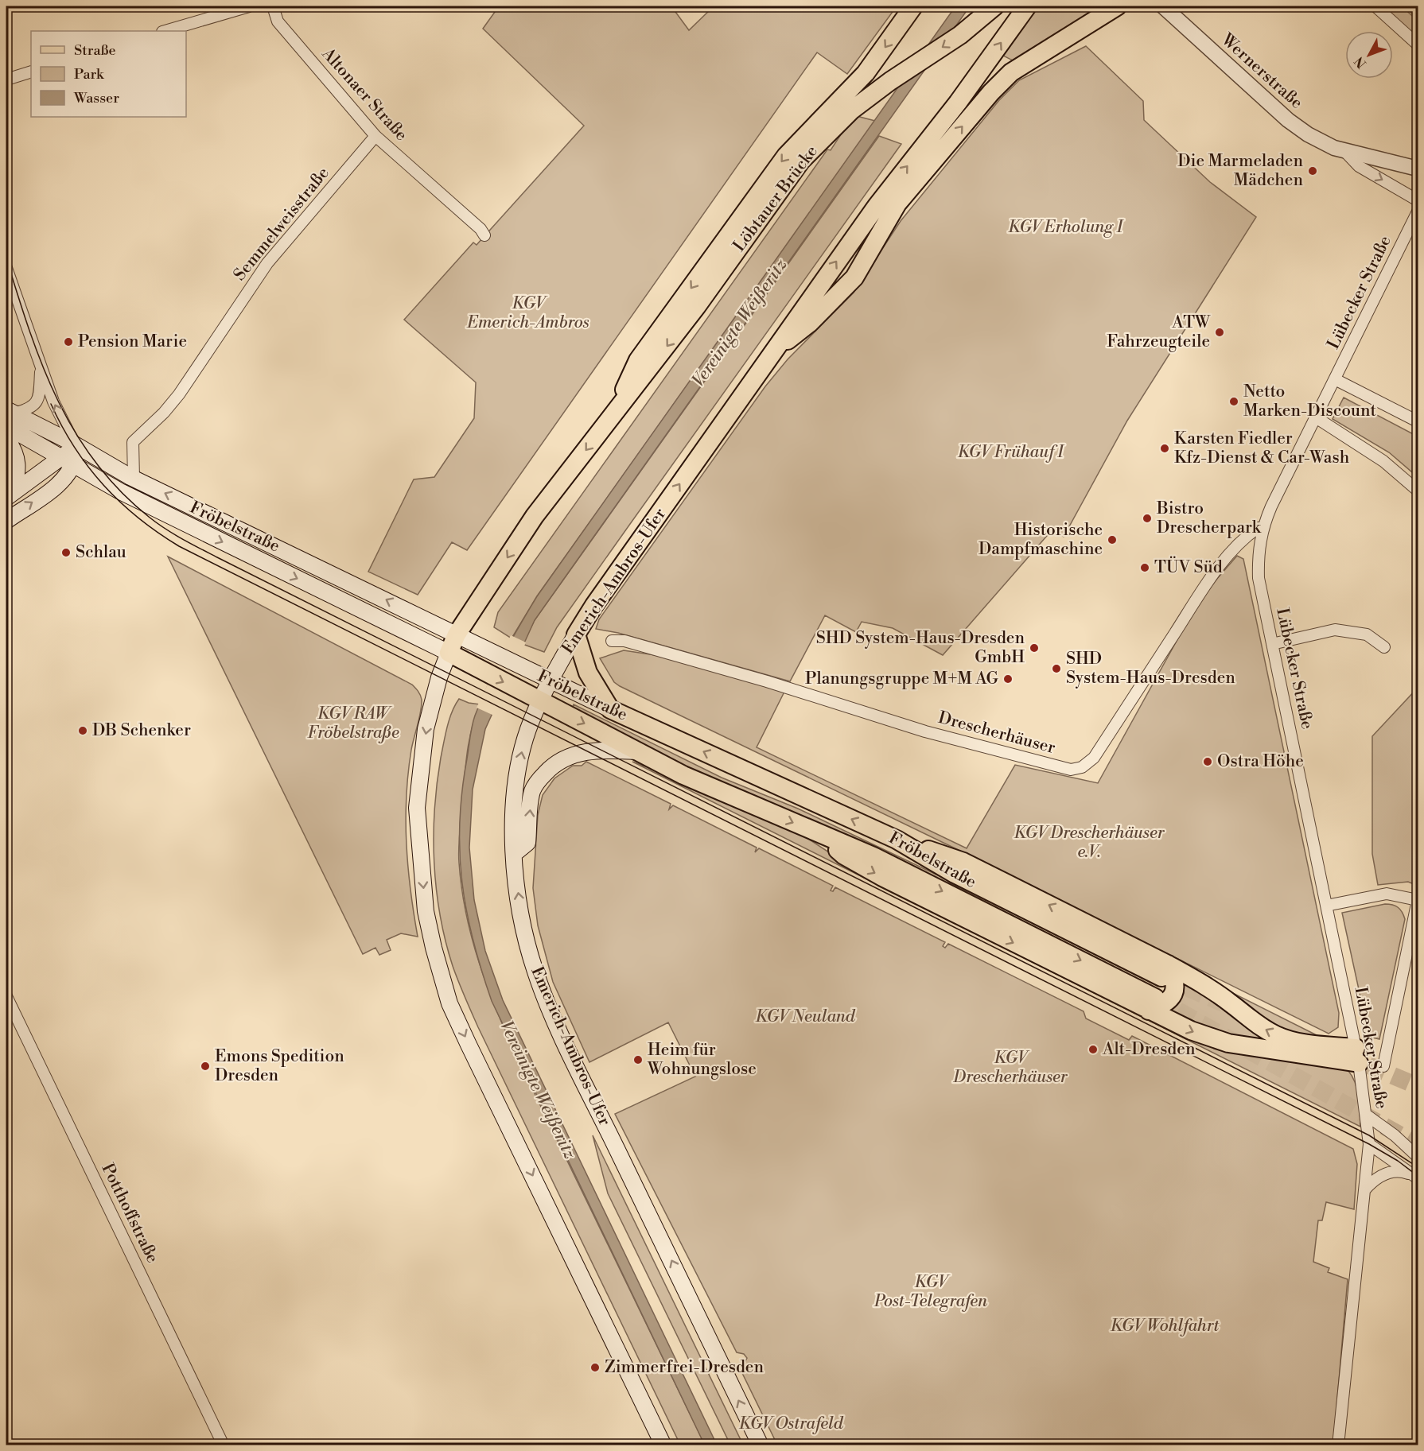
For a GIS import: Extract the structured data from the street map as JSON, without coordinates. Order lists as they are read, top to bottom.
{
  "streets": {
    "main road": ["Löbtauer Brücke", "Fröbelstraße", "Emerich-Ambros-Ufer"],
    "street": [
      "Wernerstraße",
      "Altonaer Straße",
      "Semmelweisstraße",
      "Lübecker Straße",
      "Drescherhäuser",
      "Potthoffstraße"
    ]
  },
  "crossings": [
    ["Altonaer Straße", "Semmelweisstraße"],
    ["Semmelweisstraße", "Fröbelstraße"],
    ["Lübecker Straße", "Fröbelstraße"],
    ["Lübecker Straße", "Drescherhäuser"],
    ["Fröbelstraße", "Emerich-Ambros-Ufer"]
  ],
  "water": ["Vereinigte Weißeritz"],
  "parks": [
    "KGV Erholung I",
    "KGV Emerich-Ambros",
    "KGV Frühauf I",
    "KGV RAW Fröbelstraße",
    "KGV Drescherhäuser e.V.",
    "KGV Neuland",
    "KGV Drescherhäuser",
    "KGV Post-Telegrafen",
    "KGV Wohlfahrt",
    "KGV Ostrafeld"
  ],
  "places": [
    "Die Marmeladen Mädchen",
    "ATW Fahrzeugteile",
    "Pension Marie",
    "Netto Marken-Discount",
    "Karsten Fiedler Kfz-Dienst & Car-Wash",
    "Bistro Drescherpark",
    "Historische Dampfmaschine",
    "Schlau",
    "TÜV Süd",
    "SHD System-Haus-Dresden GmbH",
    "SHD System-Haus-Dresden",
    "Planungsgruppe M+M AG",
    "DB Schenker",
    "Ostra Höhe",
    "Alt-Dresden",
    "Heim für Wohnungslose",
    "Emons Spedition Dresden",
    "Zimmerfrei-Dresden"
  ],
  "legend": ["Straße", "Park", "Wasser"],
  "north": "bottom left"
}
